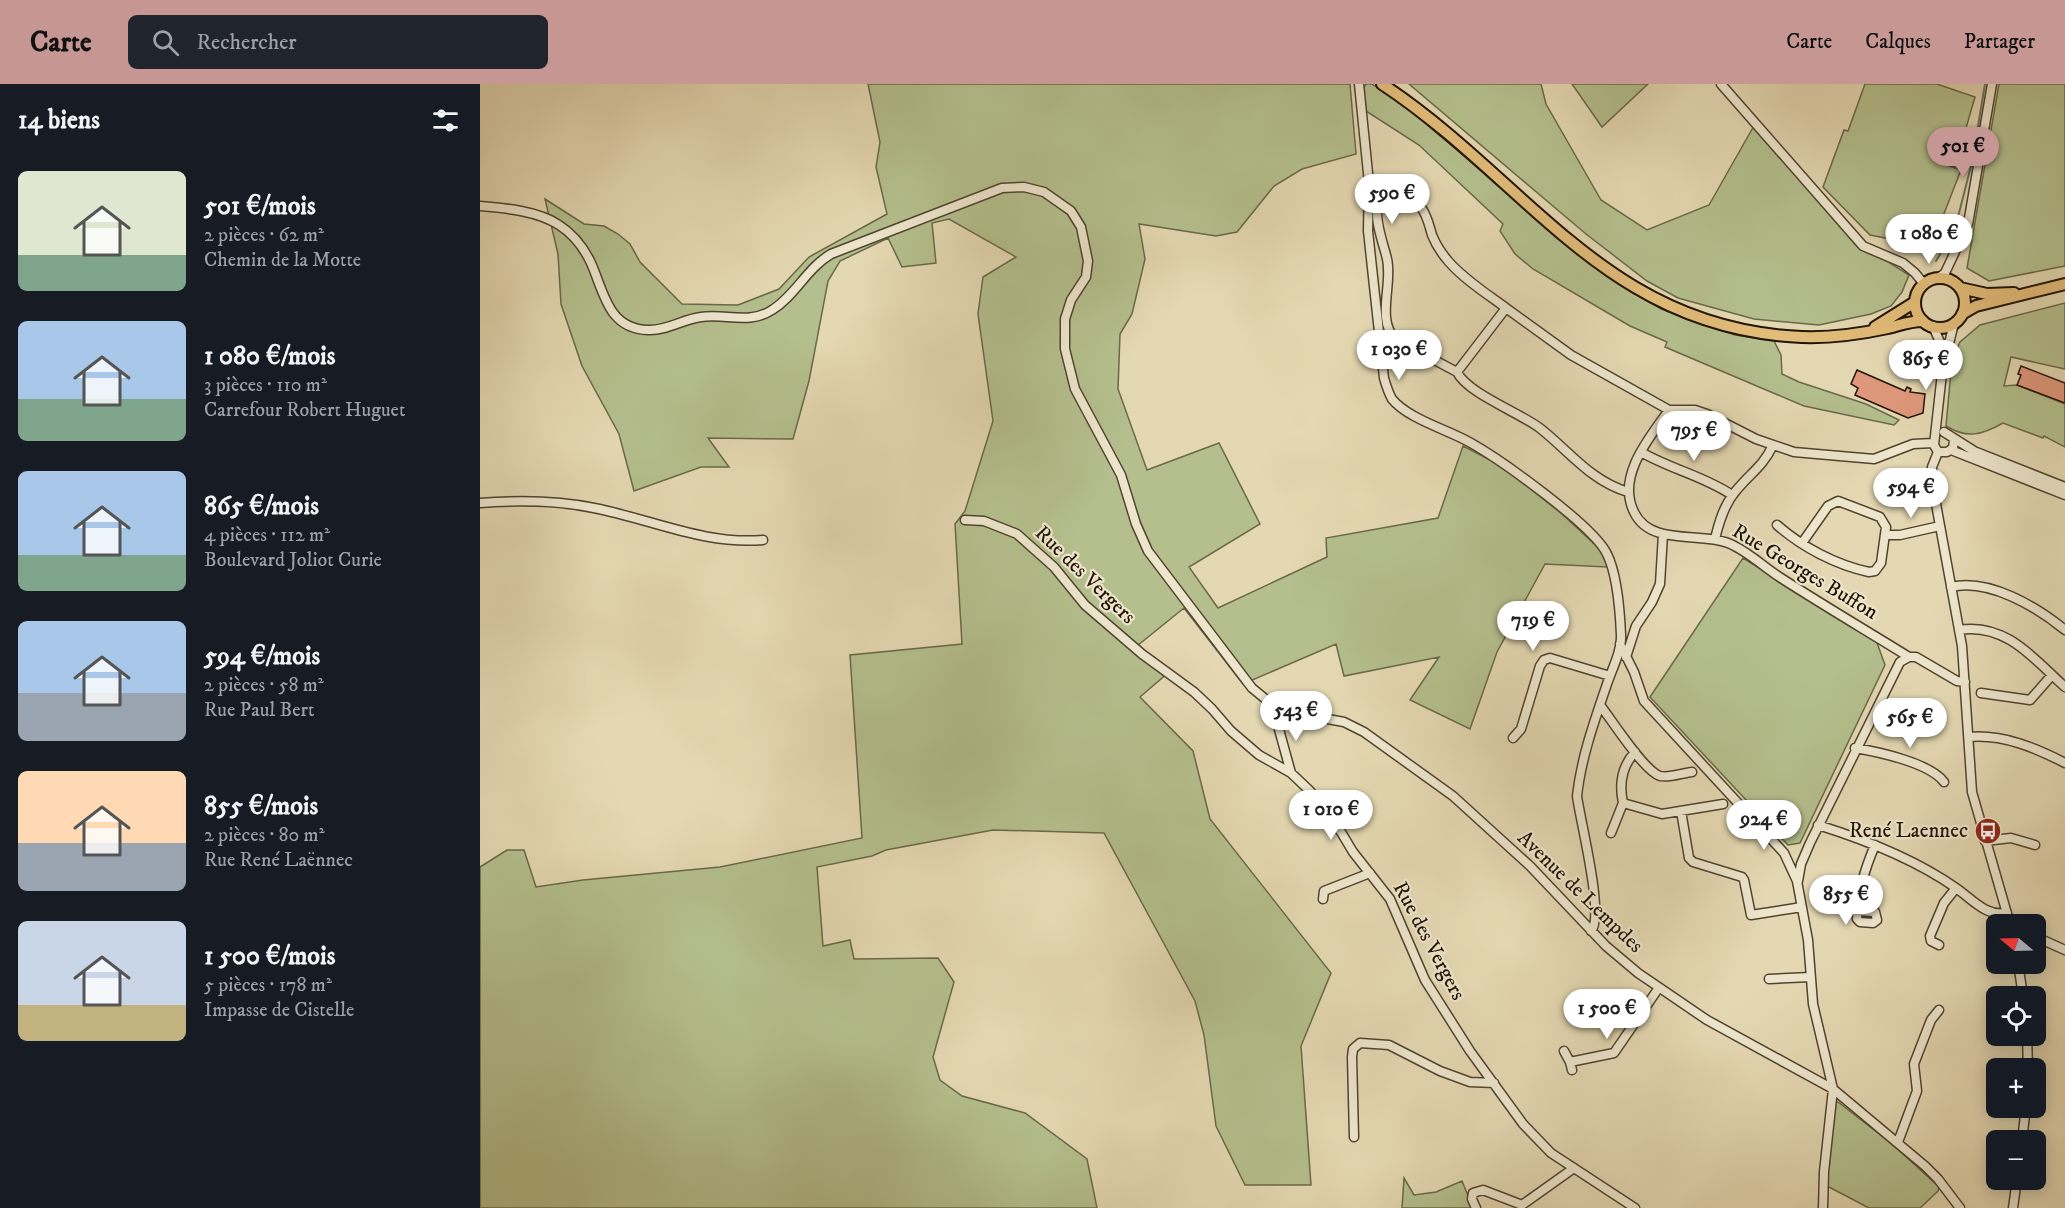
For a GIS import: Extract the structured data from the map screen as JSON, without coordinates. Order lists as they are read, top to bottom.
{
  "streets": {
    "street": ["Rue Georges Buffon", "Rue des Vergers", "Avenue de Lempdes"]
  },
  "places": {
    "bus stop": ["René Laennec"]
  },
  "north": "left",
  "page": {
    "header": "Carte",
    "search": "Rechercher",
    "nav": ["Carte", "Calques", "Partager"],
    "heading": "14 biens",
    "price": [
      "501 €",
      "590 €",
      "1 080 €",
      "1 030 €",
      "865 €",
      "795 €",
      "594 €",
      "719 €",
      "543 €",
      "565 €",
      "1 010 €",
      "924 €",
      "855 €",
      "1 500 €"
    ],
    "list": [
      {
        "name": "501 €/mois",
        "note": "2 pièces · 62 m² · Chemin de la Motte"
      },
      {
        "name": "1 080 €/mois",
        "note": "3 pièces · 110 m² · Carrefour Robert Huguet"
      },
      {
        "name": "865 €/mois",
        "note": "4 pièces · 112 m² · Boulevard Joliot Curie"
      },
      {
        "name": "594 €/mois",
        "note": "2 pièces · 58 m² · Rue Paul Bert"
      },
      {
        "name": "855 €/mois",
        "note": "2 pièces · 80 m² · Rue René Laënnec"
      },
      {
        "name": "1 500 €/mois",
        "note": "5 pièces · 178 m² · Impasse de Cistelle"
      }
    ],
    "map_buttons": ["+", "−"]
  }
}
